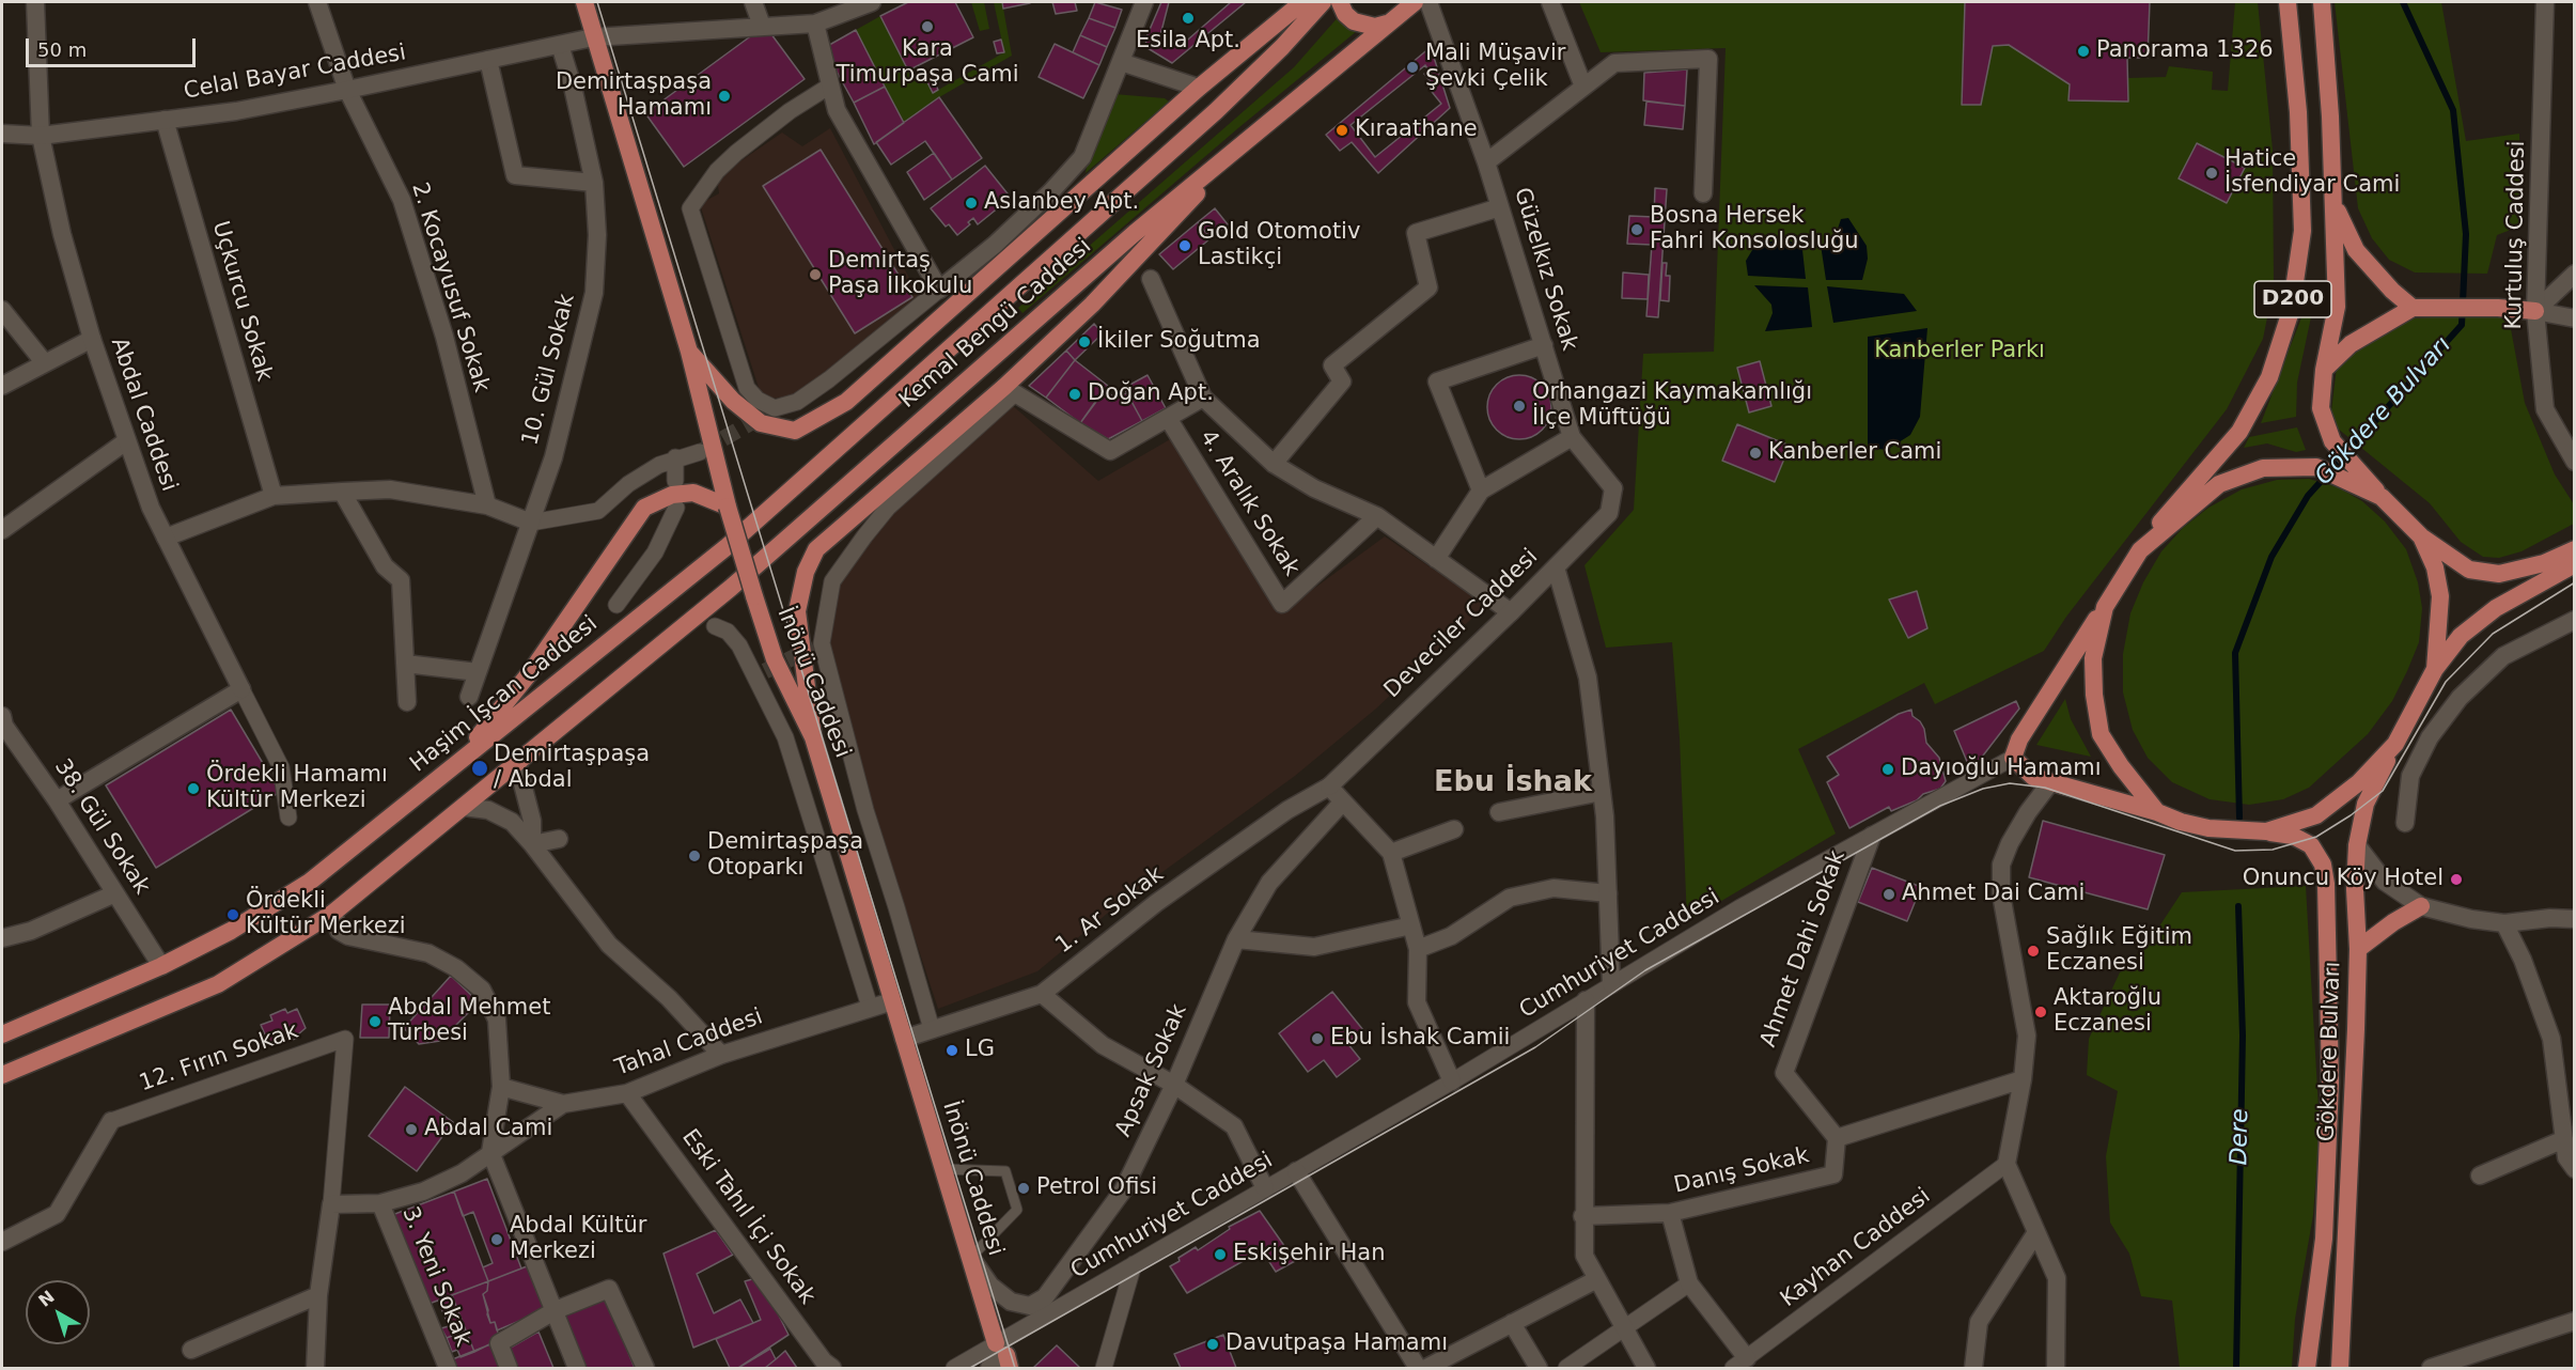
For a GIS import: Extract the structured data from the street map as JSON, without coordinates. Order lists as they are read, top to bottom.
{
  "streets": {
    "main road": [
      "D200",
      "Kemal Bengü Caddesi",
      "İnönü Caddesi",
      "Haşim İşcan Caddesi",
      "Gökdere Bulvarı"
    ],
    "street": [
      "Celal Bayar Caddesi",
      "Kurtuluş Caddesi",
      "Güzelkız Sokak",
      "2. Kocayusuf Sokak",
      "Uçkurcu Sokak",
      "10. Gül Sokak",
      "Abdal Caddesi",
      "4. Aralık Sokak",
      "Deveciler Caddesi",
      "38. Gül Sokak",
      "1. Ar Sokak",
      "Ahmet Dahi Sokak",
      "Cumhuriyet Caddesi",
      "Tahal Caddesi",
      "12. Fırın Sokak",
      "Apsak Sokak",
      "Danış Sokak",
      "Eski Tahıl İçi Sokak",
      "Kayhan Caddesi",
      "3. Yeni Sokak"
    ]
  },
  "crossings": [
    ["Celal Bayar Caddesi", "2. Kocayusuf Sokak"],
    ["Celal Bayar Caddesi", "Uçkurcu Sokak"],
    ["Celal Bayar Caddesi", "10. Gül Sokak"],
    ["Celal Bayar Caddesi", "Abdal Caddesi"],
    ["Celal Bayar Caddesi", "İnönü Caddesi"],
    ["Güzelkız Sokak", "Deveciler Caddesi"],
    ["Kemal Bengü Caddesi", "Haşim İşcan Caddesi"],
    ["Deveciler Caddesi", "1. Ar Sokak"],
    ["İnönü Caddesi", "1. Ar Sokak"],
    ["İnönü Caddesi", "Cumhuriyet Caddesi"],
    ["İnönü Caddesi", "Tahal Caddesi"],
    ["İnönü Caddesi", "Apsak Sokak"],
    ["Haşim İşcan Caddesi", "38. Gül Sokak"],
    ["Ahmet Dahi Sokak", "Cumhuriyet Caddesi"],
    ["Ahmet Dahi Sokak", "Danış Sokak"],
    ["Tahal Caddesi", "Eski Tahıl İçi Sokak"]
  ],
  "districts": ["Ebu İshak"],
  "water": ["Gökdere Bulvarı", "Dere"],
  "parks": ["Kanberler Parkı"],
  "places": [
    "Esila Apt.",
    "Kara Timurpaşa Cami",
    "Panorama 1326",
    "Mali Müşavir Şevki Çelik",
    "Demirtaşpaşa Hamamı",
    "Kıraathane",
    "Hatice İsfendiyar Cami",
    "Aslanbey Apt.",
    "Bosna Hersek Fahri Konsolosluğu",
    "Gold Otomotiv Lastikçi",
    "Demirtaş Paşa İlkokulu",
    "İkiler Soğutma",
    "Doğan Apt.",
    "Orhangazi Kaymakamlığı İlçe Müftüğü",
    "Kanberler Cami",
    "Demirtaşpaşa / Abdal",
    "Dayıoğlu Hamamı",
    "Ördekli Hamamı Kültür Merkezi",
    "Demirtaşpaşa Otoparkı",
    "Onuncu Köy Hotel",
    "Ahmet Dai Cami",
    "Ördekli Kültür Merkezi",
    "Sağlık Eğitim Eczanesi",
    "Aktaroğlu Eczanesi",
    "Abdal Mehmet Türbesi",
    "Ebu İshak Camii",
    "LG",
    "Abdal Cami",
    "Petrol Ofisi",
    "Abdal Kültür Merkezi",
    "Eskişehir Han",
    "Davutpaşa Hamamı"
  ],
  "scale_bar": "50 m",
  "north": "top left"
}
